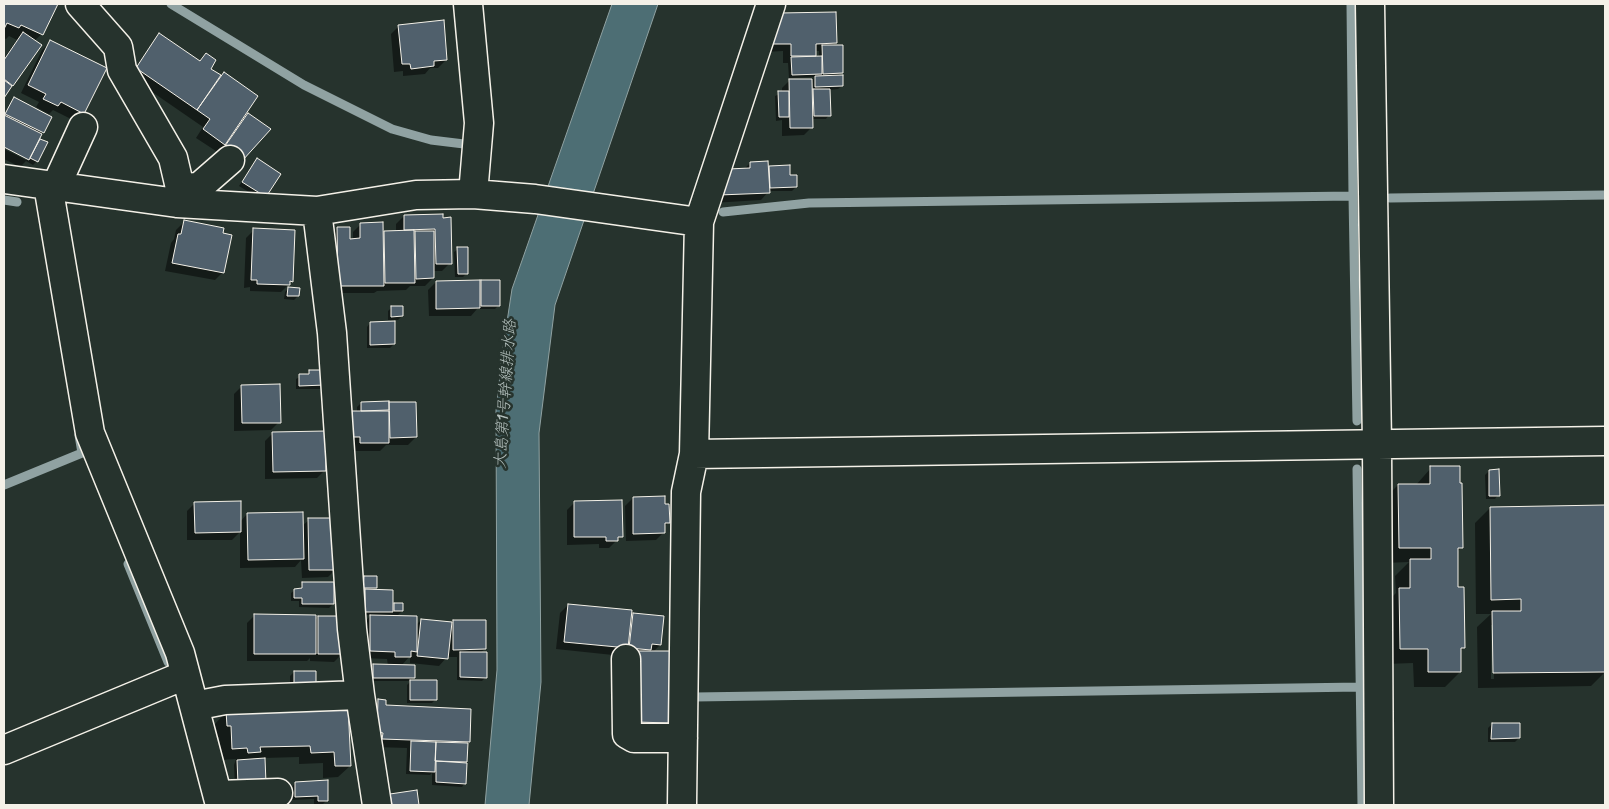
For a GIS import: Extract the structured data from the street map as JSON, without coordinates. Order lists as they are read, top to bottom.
{
  "water": ["大島第1号幹線排水路"]
}
